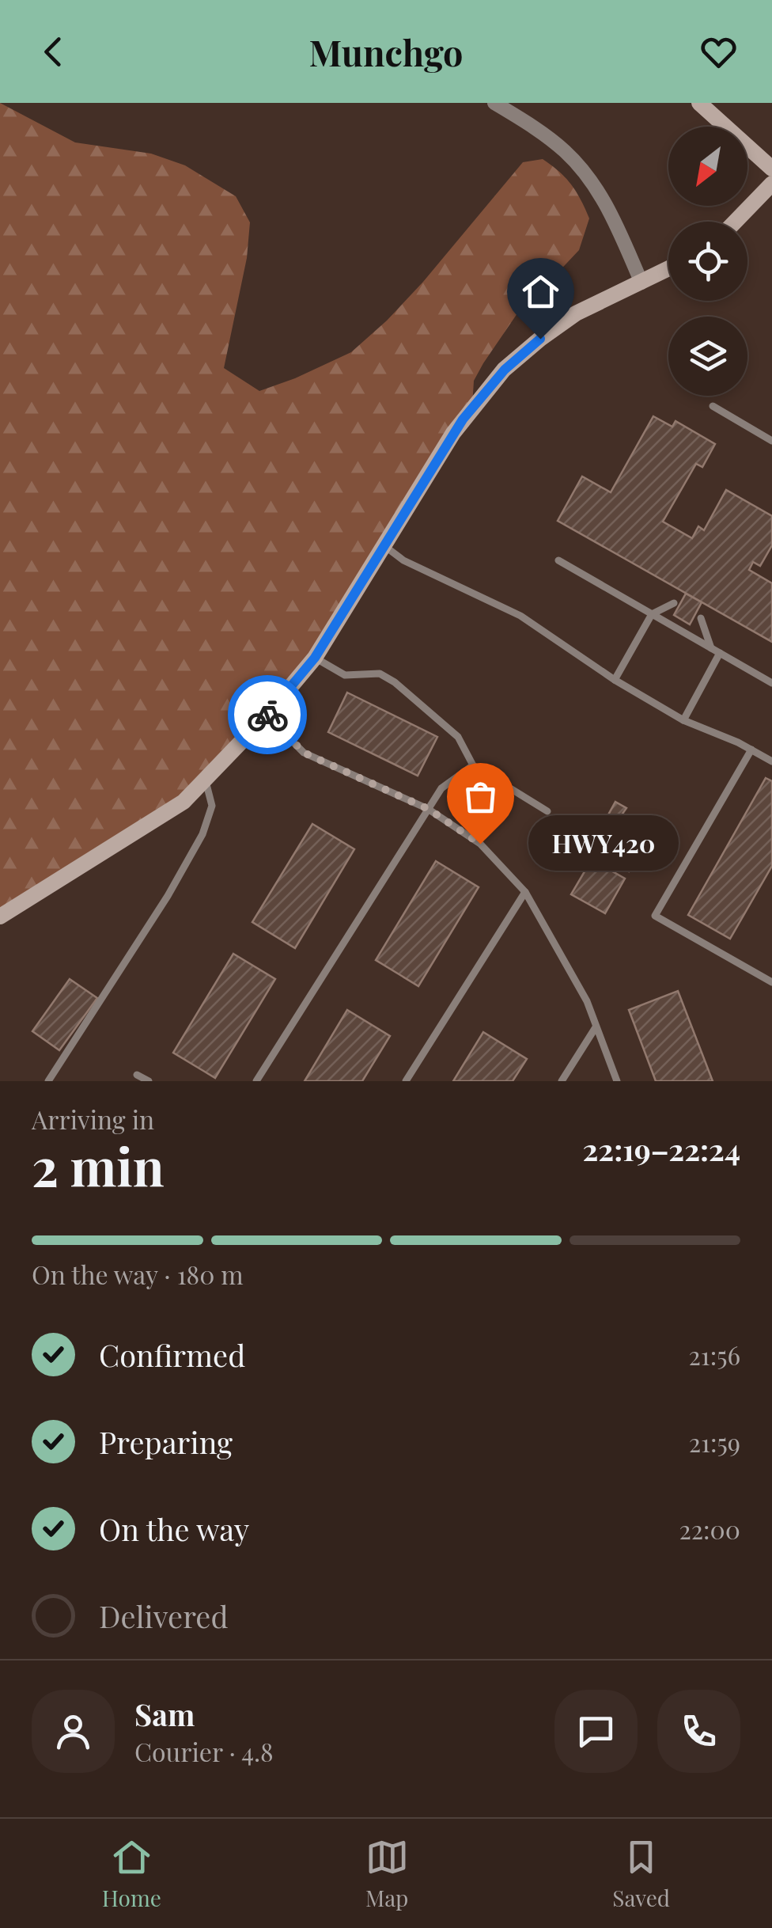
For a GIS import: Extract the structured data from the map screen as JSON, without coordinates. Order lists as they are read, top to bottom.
{
  "places": ["HWY420"],
  "north": "bottom left",
  "page": {
    "header": "Munchgo",
    "bubble": "HWY420",
    "heading": ["2 min", "Arriving in", "22:19–22:24"],
    "panel": ["Sam", "Courier · 4.8"],
    "bar": "On the way · 180 m",
    "list": [
      ["Confirmed", "21:56"],
      ["Preparing", "21:59"],
      ["On the way", "22:00"],
      "Delivered"
    ],
    "tabs": ["Home", "Map", "Saved"]
  }
}
